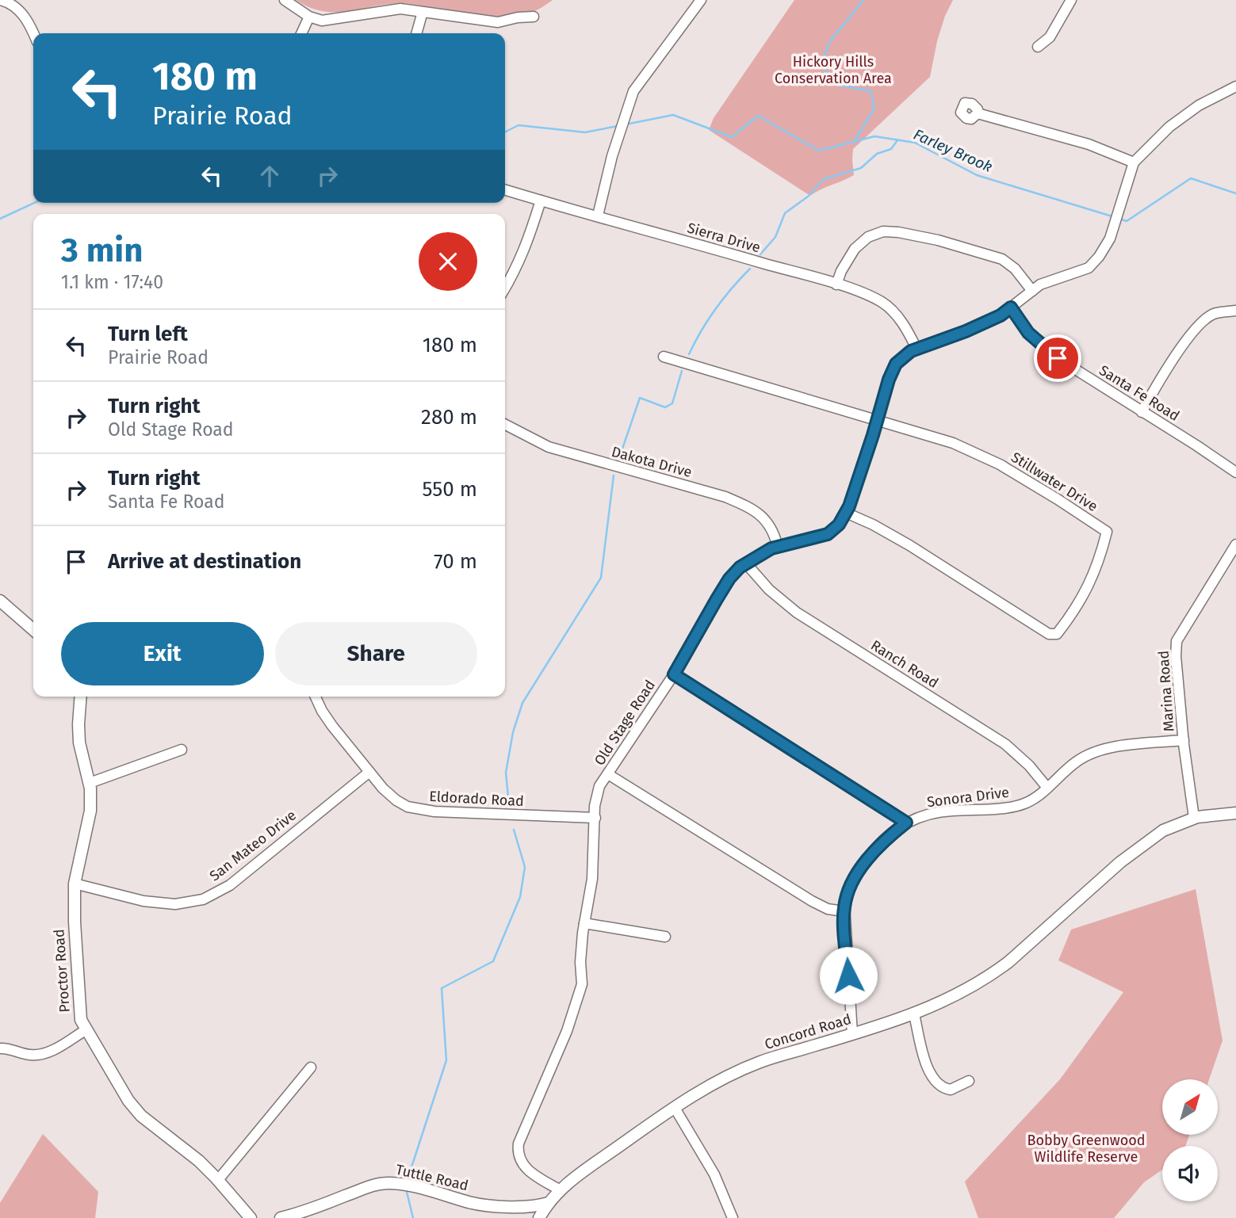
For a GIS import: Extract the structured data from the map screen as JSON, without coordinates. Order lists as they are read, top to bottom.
{
  "streets": {
    "main road": ["Proctor Road", "Concord Road", "Tuttle Road"],
    "street": [
      "Sierra Drive",
      "Santa Fe Road",
      "Dakota Drive",
      "Stillwater Drive",
      "Ranch Road",
      "Marina Road",
      "Old Stage Road",
      "Sonora Drive",
      "Eldorado Road",
      "San Mateo Drive"
    ]
  },
  "crossings": [
    ["Sierra Drive", "Old Stage Road"],
    ["Santa Fe Road", "Old Stage Road"],
    ["Dakota Drive", "Old Stage Road"],
    ["Stillwater Drive", "Old Stage Road"],
    ["Ranch Road", "Old Stage Road"],
    ["Ranch Road", "Sonora Drive"],
    ["Marina Road", "Sonora Drive"],
    ["Marina Road", "Concord Road"],
    ["Old Stage Road", "Eldorado Road"],
    ["Old Stage Road", "Concord Road"],
    ["Sonora Drive", "Concord Road"],
    ["Eldorado Road", "San Mateo Drive"],
    ["San Mateo Drive", "Proctor Road"],
    ["Concord Road", "Tuttle Road"]
  ],
  "water": ["Farley Brook"],
  "parks": ["Hickory Hills Conservation Area", "Bobby Greenwood Wildlife Reserve"],
  "north": "top right",
  "page": {
    "turn": ["180 m", "Prairie Road"],
    "heading": ["3 min", "1.1 km · 17:40"],
    "list": [
      {
        "name": "Turn left",
        "note": "Prairie Road",
        "value": "180 m"
      },
      {
        "name": "Turn right",
        "note": "Old Stage Road",
        "value": "280 m"
      },
      {
        "name": "Turn right",
        "note": "Santa Fe Road",
        "value": "550 m"
      },
      {
        "name": "Arrive at destination",
        "value": "70 m"
      }
    ],
    "buttons": ["Exit", "Share"]
  }
}
